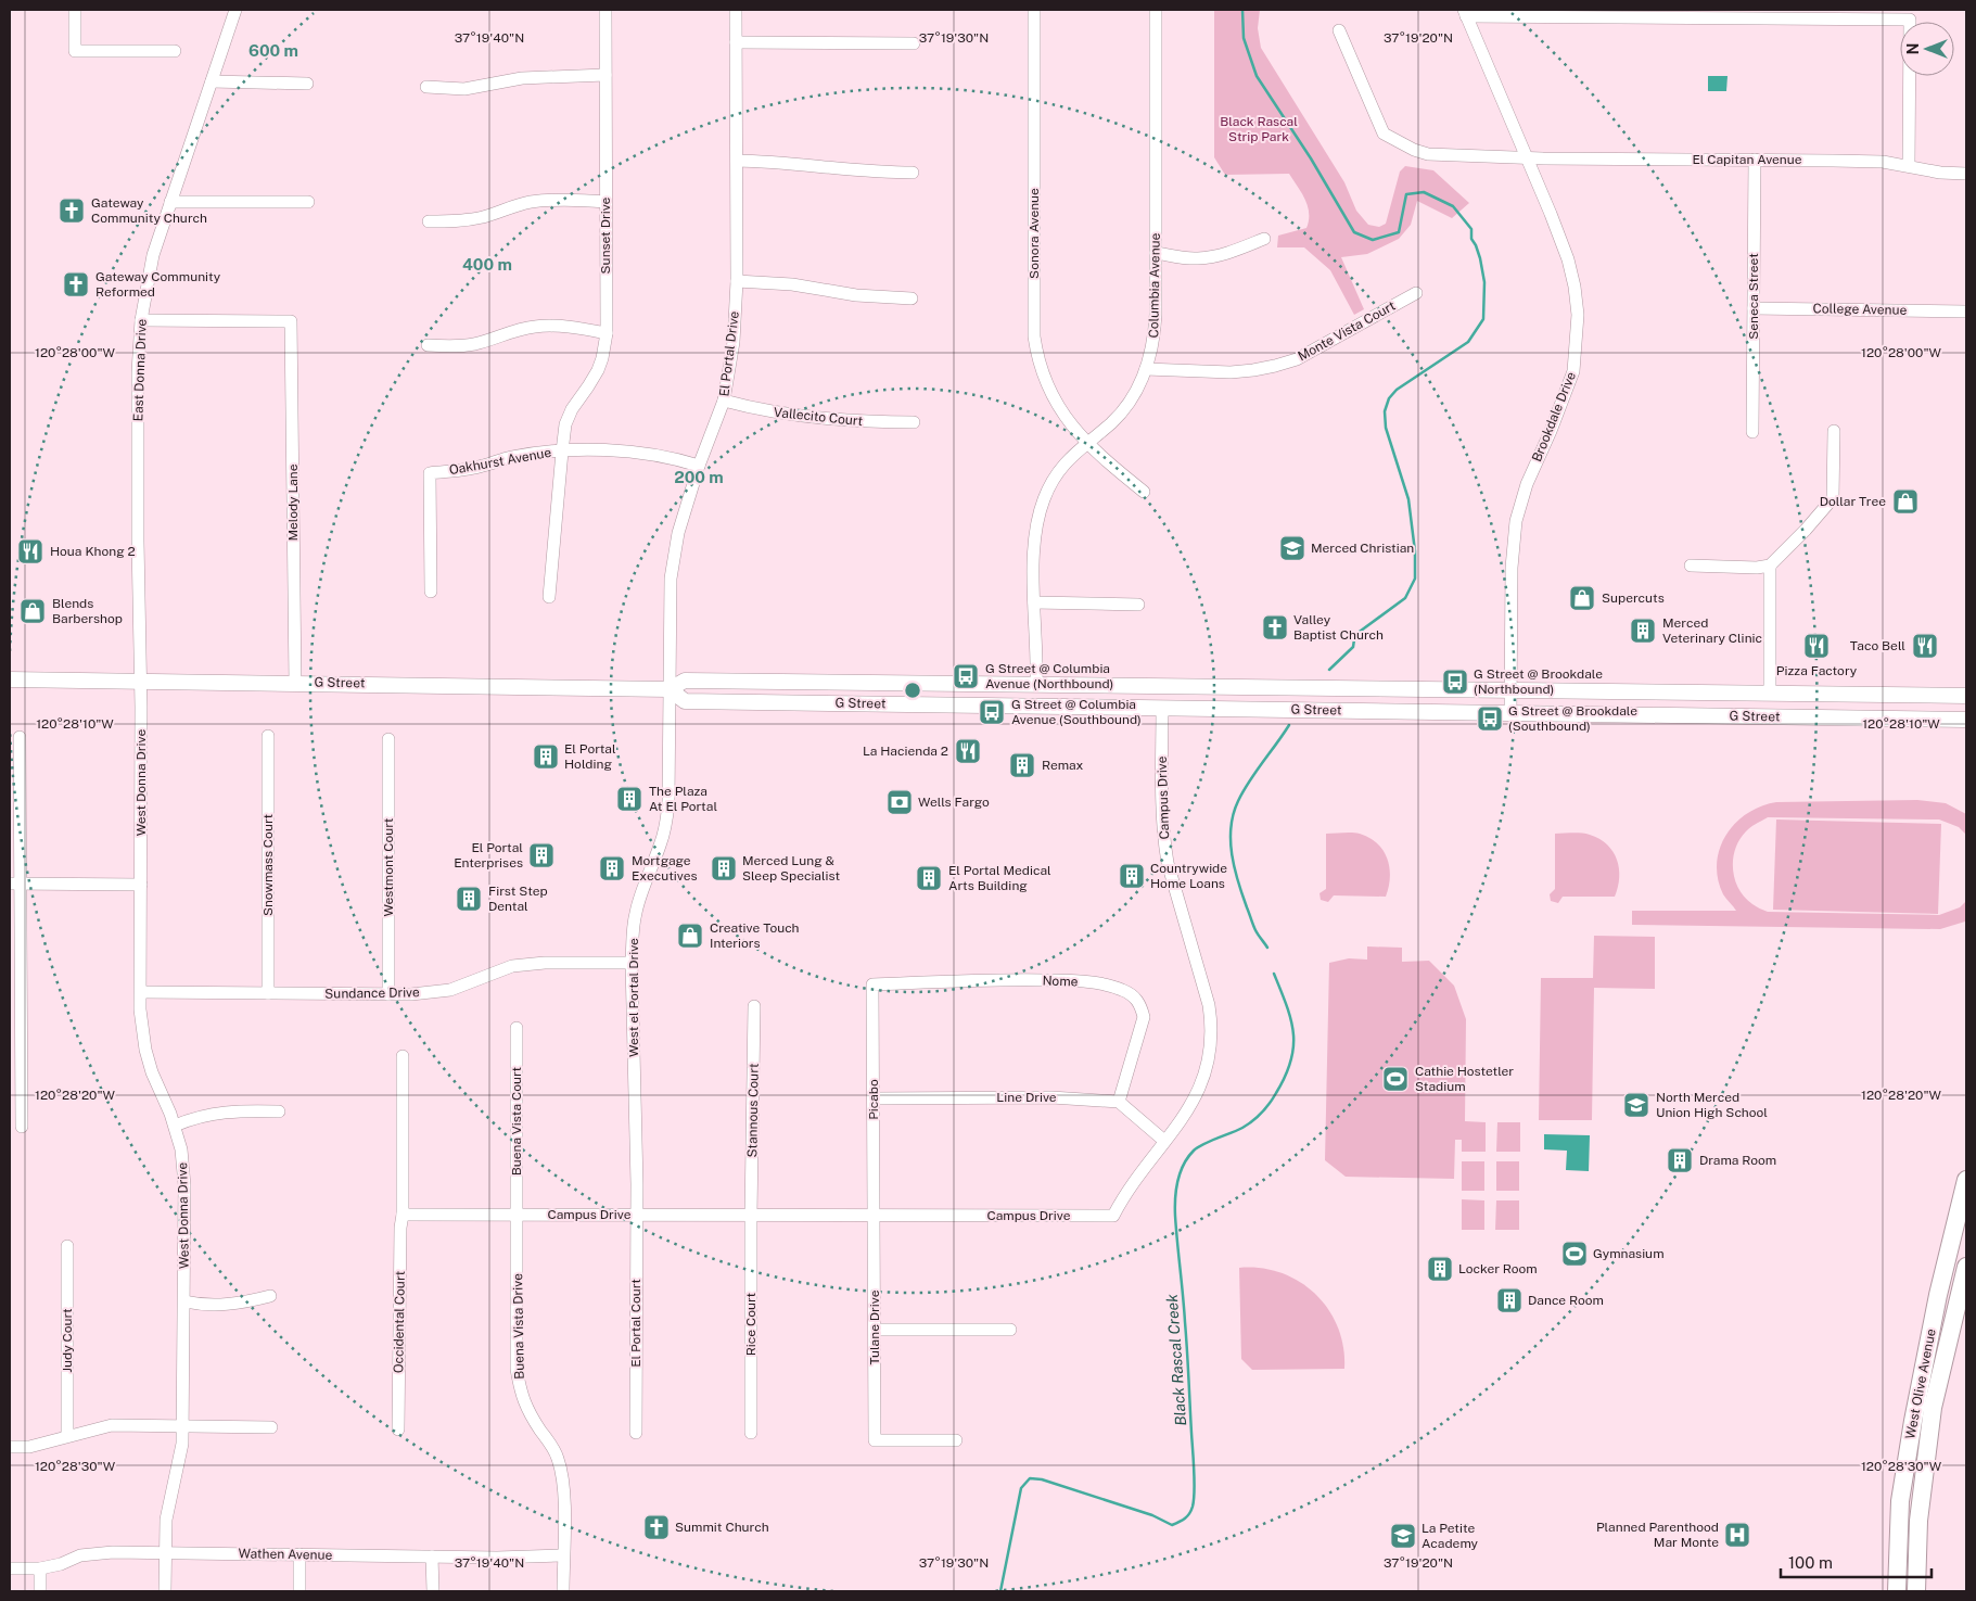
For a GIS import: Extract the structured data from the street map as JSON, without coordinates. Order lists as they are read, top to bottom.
{
  "streets": {
    "main road": ["West Olive Avenue"],
    "street": [
      "El Capitan Avenue",
      "Sonora Avenue",
      "Sunset Drive",
      "Columbia Avenue",
      "Seneca Street",
      "College Avenue",
      "Monte Vista Court",
      "El Portal Drive",
      "East Donna Drive",
      "Vallecito Court",
      "Brookdale Drive",
      "Oakhurst Avenue",
      "Melody Lane",
      "G Street",
      "West Donna Drive",
      "Campus Drive",
      "Snowmass Court",
      "Westmont Court",
      "Nome",
      "Sundance Drive",
      "West el Portal Drive",
      "Line Drive",
      "Picabo",
      "Stannous Court",
      "Buena Vista Court",
      "Occidental Court",
      "El Portal Court",
      "Rice Court",
      "Buena Vista Drive",
      "Tulane Drive",
      "Judy Court",
      "Wathen Avenue"
    ]
  },
  "crossings": [
    ["El Capitan Avenue", "Seneca Street"],
    ["El Capitan Avenue", "Brookdale Drive"],
    ["Sonora Avenue", "Columbia Avenue"],
    ["Sunset Drive", "Oakhurst Avenue"],
    ["Columbia Avenue", "Monte Vista Court"],
    ["Columbia Avenue", "G Street"],
    ["Seneca Street", "College Avenue"],
    ["El Portal Drive", "Vallecito Court"],
    ["El Portal Drive", "Oakhurst Avenue"],
    ["El Portal Drive", "G Street"],
    ["El Portal Drive", "West el Portal Drive"],
    ["East Donna Drive", "Melody Lane"],
    ["East Donna Drive", "G Street"],
    ["East Donna Drive", "West Donna Drive"],
    ["Brookdale Drive", "G Street"],
    ["Melody Lane", "G Street"],
    ["G Street", "West Donna Drive"],
    ["G Street", "Campus Drive"],
    ["G Street", "West el Portal Drive"],
    ["West Donna Drive", "Sundance Drive"],
    ["West Donna Drive", "Wathen Avenue"],
    ["Campus Drive", "West el Portal Drive"],
    ["Campus Drive", "Picabo"],
    ["Campus Drive", "Stannous Court"],
    ["Campus Drive", "Buena Vista Court"],
    ["Campus Drive", "Occidental Court"],
    ["Campus Drive", "El Portal Court"],
    ["Campus Drive", "Rice Court"],
    ["Campus Drive", "Buena Vista Drive"],
    ["Campus Drive", "Tulane Drive"],
    ["Snowmass Court", "Sundance Drive"],
    ["Westmont Court", "Sundance Drive"],
    ["Nome", "Line Drive"],
    ["Nome", "Picabo"],
    ["Sundance Drive", "West el Portal Drive"],
    ["West el Portal Drive", "El Portal Court"],
    ["Line Drive", "Picabo"],
    ["Picabo", "Tulane Drive"],
    ["Stannous Court", "Rice Court"],
    ["Buena Vista Court", "Buena Vista Drive"],
    ["Buena Vista Drive", "Wathen Avenue"]
  ],
  "water": ["Black Rascal Creek"],
  "parks": ["Black Rascal Strip Park"],
  "places": {
    "church": [
      "Gateway Community Church",
      "Gateway Community Reformed",
      "Valley Baptist Church",
      "Summit Church"
    ],
    "shop": [
      "Dollar Tree",
      "Supercuts",
      "Blends Barbershop",
      "Creative Touch Interiors"
    ],
    "school or university": ["Merced Christian", "North Merced Union High School", "La Petite Academy"],
    "restaurant": [
      "Houa Khong 2",
      "Pizza Factory",
      "Taco Bell",
      "La Hacienda 2"
    ],
    "building": [
      "Merced Veterinary Clinic",
      "El Portal Holding",
      "Remax",
      "The Plaza At El Portal",
      "El Portal Enterprises",
      "Mortgage Executives",
      "Merced Lung & Sleep Specialist",
      "Countrywide Home Loans",
      "El Portal Medical Arts Building",
      "First Step Dental",
      "Drama Room",
      "Locker Room",
      "Dance Room"
    ],
    "bus stop": [
      "G Street @ Columbia Avenue (Northbound)",
      "G Street @ Brookdale (Northbound)",
      "G Street @ Columbia Avenue (Southbound)",
      "G Street @ Brookdale (Southbound)"
    ],
    "bank": ["Wells Fargo"],
    "sports": ["Cathie Hostetler Stadium", "Gymnasium"],
    "hospital": ["Planned Parenthood Mar Monte"]
  },
  "scale_bar": "100 m",
  "north": "left",
  "coordinates": [
    "37°19'40\"N",
    "37°19'30\"N",
    "37°19'20\"N",
    "120°28'00\"W",
    "120°28'10\"W",
    "120°28'20\"W",
    "120°28'30\"W"
  ],
  "rings": ["600 m", "400 m", "200 m"]
}
